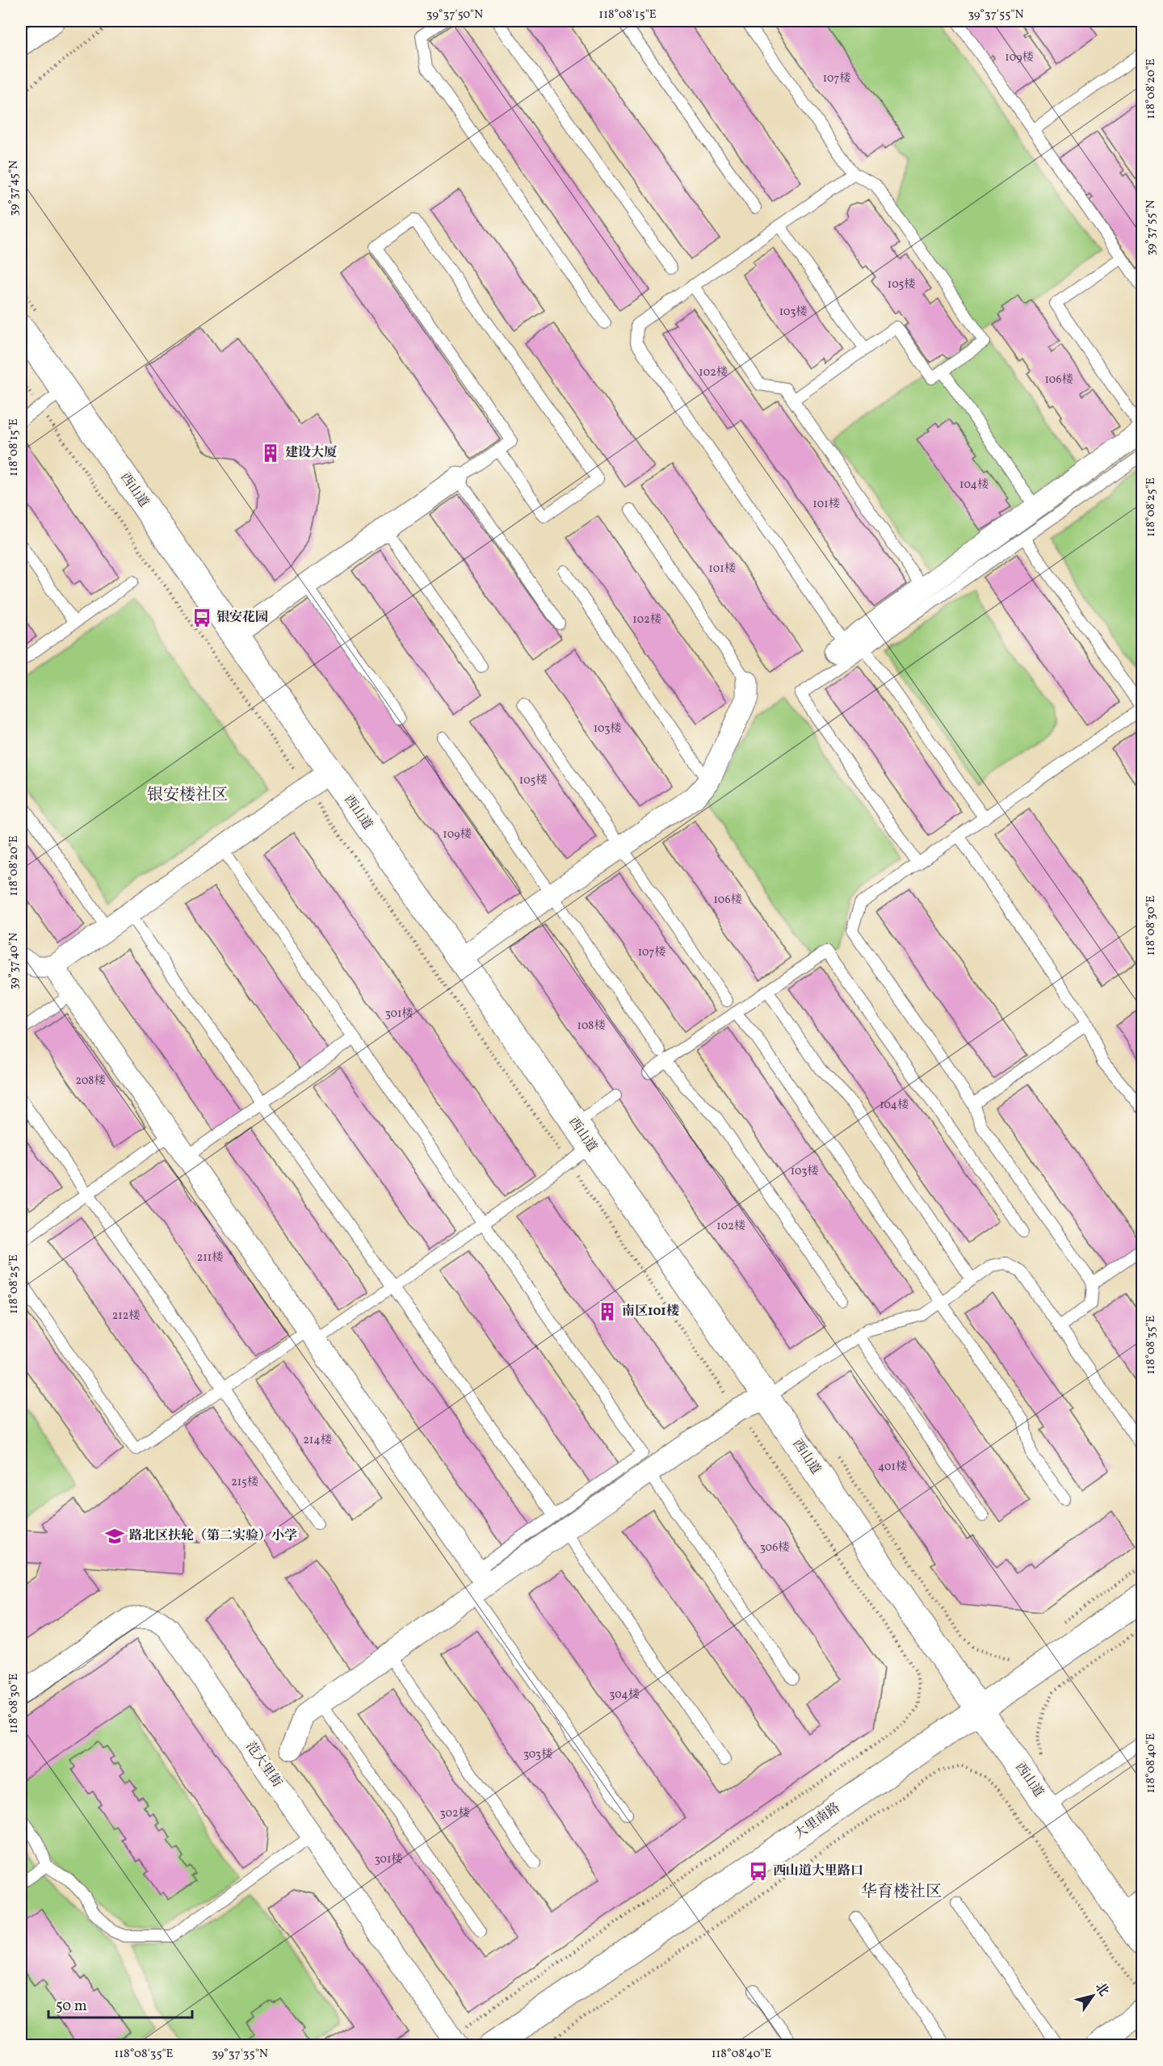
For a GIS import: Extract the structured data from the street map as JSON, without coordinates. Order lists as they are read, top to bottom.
{
  "streets": {
    "street": ["西山道", "范大里街", "大里南路"]
  },
  "crossings": [
    ["西山道", "大里南路"]
  ],
  "districts": ["银安楼社区", "华育楼社区"],
  "places": {
    "building": ["建设大厦", "南区101楼"],
    "bus stop": ["银安花园", "西山道大里路口"],
    "school or university": ["路北区扶轮（第二实验）小学"]
  },
  "house_numbers": [
    "109楼",
    "107楼",
    "105楼",
    "103楼",
    "102楼",
    "106楼",
    "104楼",
    "101楼",
    "101楼",
    "102楼",
    "103楼",
    "105楼",
    "109楼",
    "106楼",
    "107楼",
    "301楼",
    "108楼",
    "208楼",
    "104楼",
    "103楼",
    "102楼",
    "211楼",
    "212楼",
    "214楼",
    "401楼",
    "215楼",
    "306楼",
    "304楼",
    "303楼",
    "302楼",
    "301楼"
  ],
  "scale_bar": "50 m",
  "north": "top right",
  "coordinates": [
    "39°37'50\"N",
    "118°08'15\"E",
    "39°37'55\"N",
    "118°08'20\"E",
    "39°37'45\"N",
    "118°08'25\"E",
    "118°08'30\"E",
    "39°37'40\"N",
    "118°08'35\"E",
    "118°08'40\"E",
    "39°37'35\"N"
  ]
}
